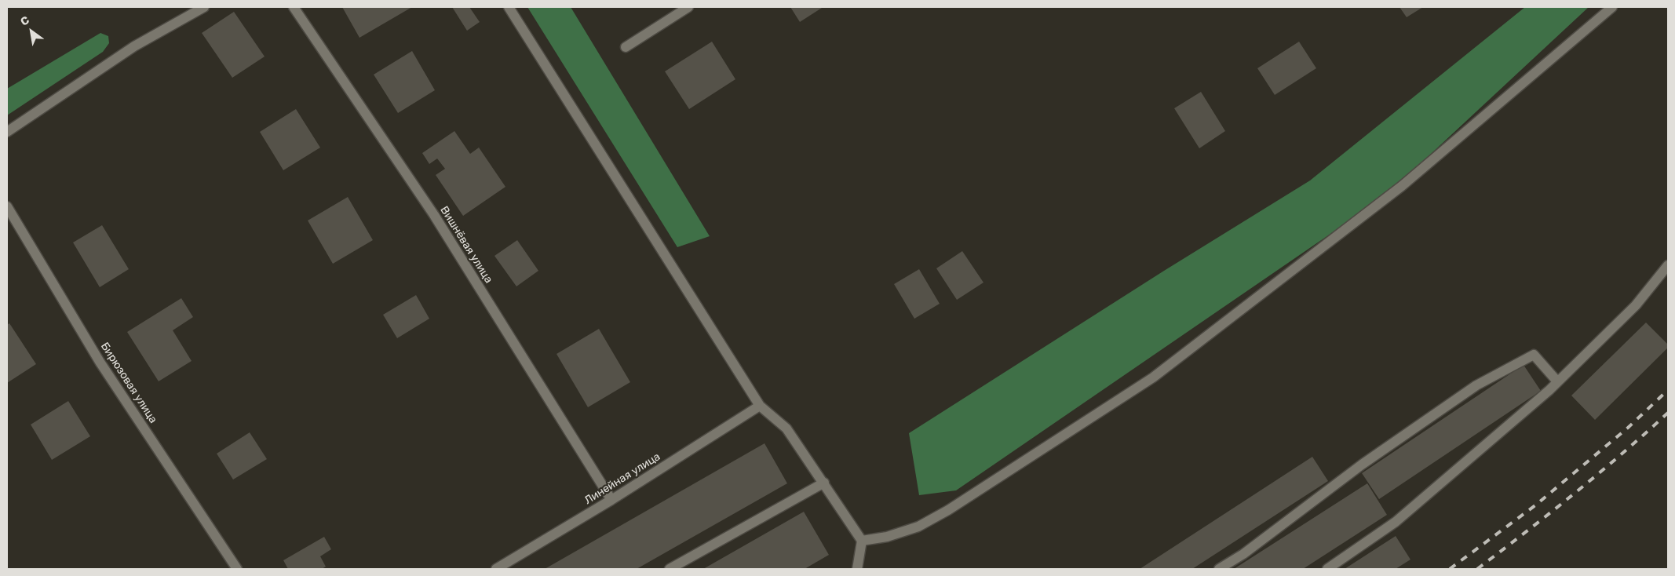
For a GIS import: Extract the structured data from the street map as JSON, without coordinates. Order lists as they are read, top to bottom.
{
  "streets": {
    "street": ["Вишнёвая улица", "Бирюзовая улица", "Линейная улица"]
  },
  "crossings": [
    ["Вишнёвая улица", "Линейная улица"]
  ],
  "north": "top left"
}
